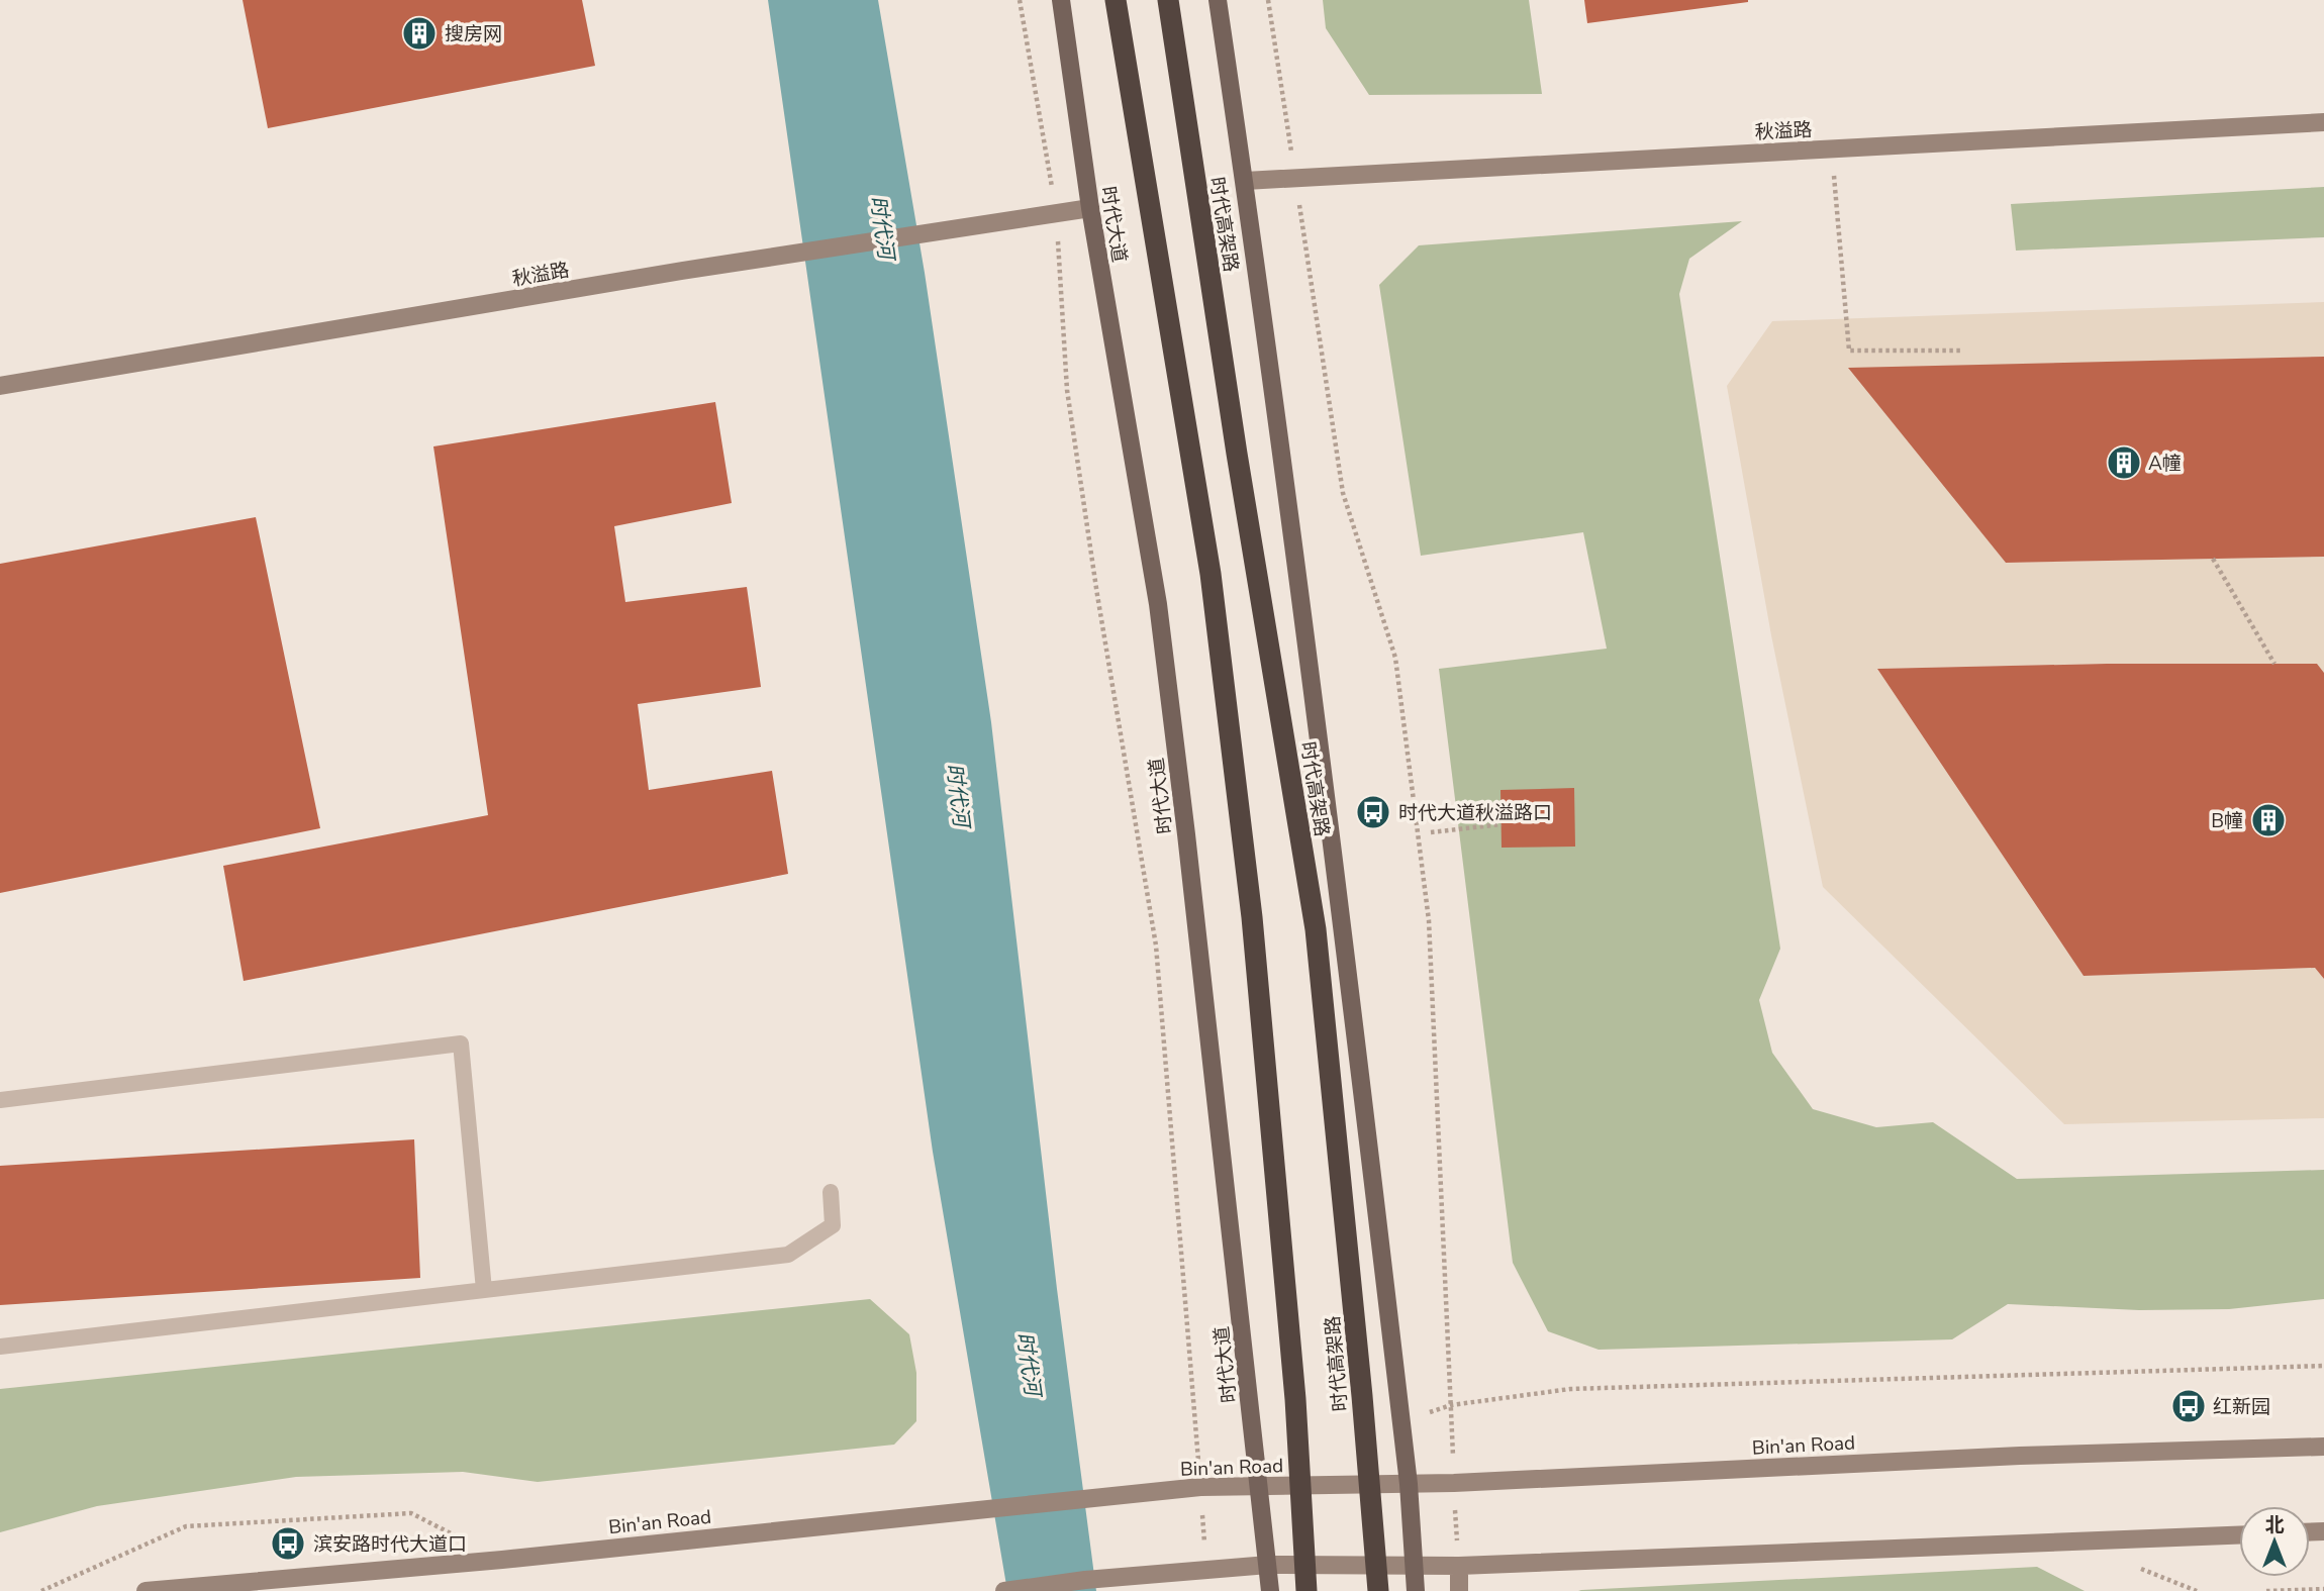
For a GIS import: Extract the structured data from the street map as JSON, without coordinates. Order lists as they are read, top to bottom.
{
  "streets": {
    "highway": ["时代高架路"],
    "main road": ["秋溢路", "时代大道", "Bin'an Road"]
  },
  "crossings": [
    ["秋溢路", "时代大道"],
    ["时代大道", "Bin'an Road"]
  ],
  "water": ["时代河"],
  "places": {
    "building": ["搜房网", "A幢", "B幢"],
    "bus stop": ["时代大道秋溢路口", "红新园", "滨安路时代大道口"]
  },
  "north": "top"
}
